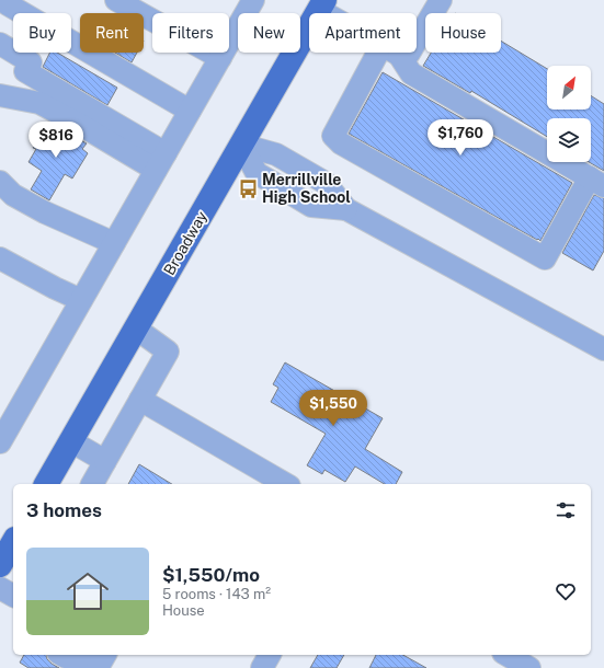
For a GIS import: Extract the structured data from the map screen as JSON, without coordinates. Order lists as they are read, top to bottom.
{
  "streets": {
    "main road": ["Broadway"]
  },
  "places": {
    "bus stop": ["Merrillville High School"]
  },
  "north": "top right",
  "page": {
    "chip": [
      "Buy",
      "Rent",
      "Filters",
      "New",
      "Apartment",
      "House"
    ],
    "price": ["$1,760", "$816", "$1,550"],
    "heading": "3 homes",
    "list": [
      {
        "name": "$1,550/mo",
        "note": "5 rooms · 143 m² · House"
      }
    ]
  }
}
